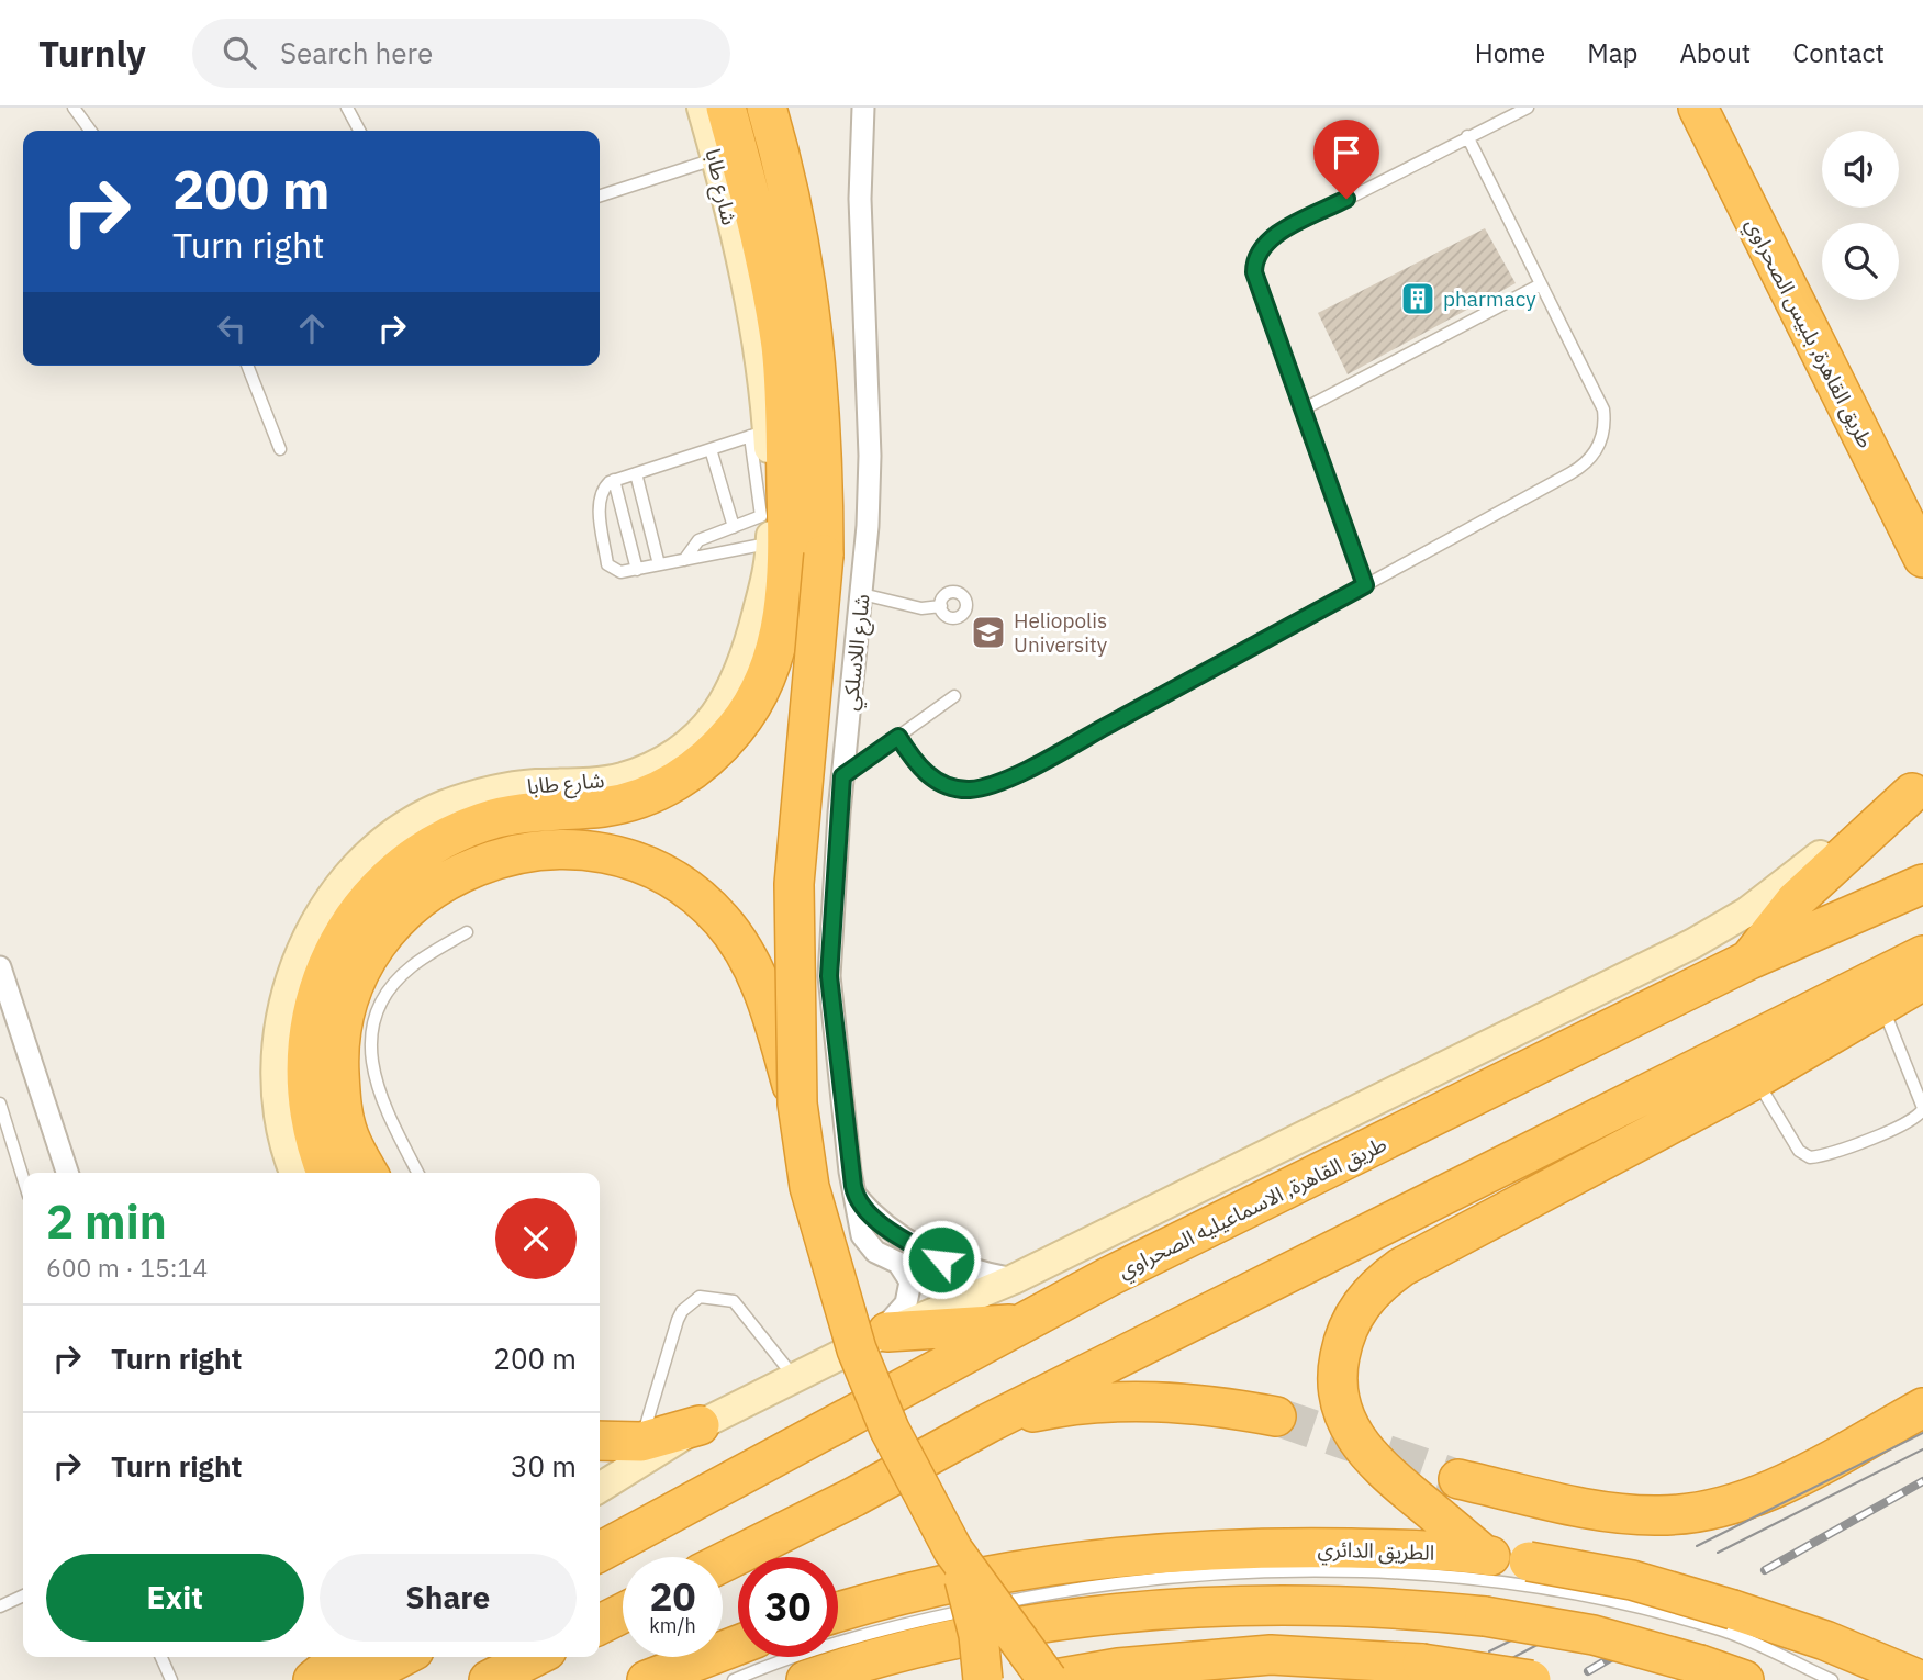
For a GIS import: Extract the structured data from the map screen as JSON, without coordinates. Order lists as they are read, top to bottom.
{
  "streets": {
    "highway": ["طريق القاهرة, بلبيس الصحراوي", "طريق القاهرة, الاسماعيليه الصحراوي", "الطريق الدائري"],
    "street": ["شارع طابا", "شارع اللاسلكي"]
  },
  "places": {
    "building": ["pharmacy"],
    "school or university": ["Heliopolis University"]
  },
  "page": {
    "header": "Turnly",
    "search": "Search here",
    "nav": [
      "Home",
      "Map",
      "About",
      "Contact"
    ],
    "turn": ["200 m", "Turn right"],
    "heading": ["2 min", "600 m · 15:14"],
    "list": [
      {
        "name": "Turn right",
        "value": "200 m"
      },
      {
        "name": "Turn right",
        "value": "30 m"
      }
    ],
    "buttons": ["Exit", "Share"],
    "speed": "20 km/h",
    "limit": "30"
  }
}
